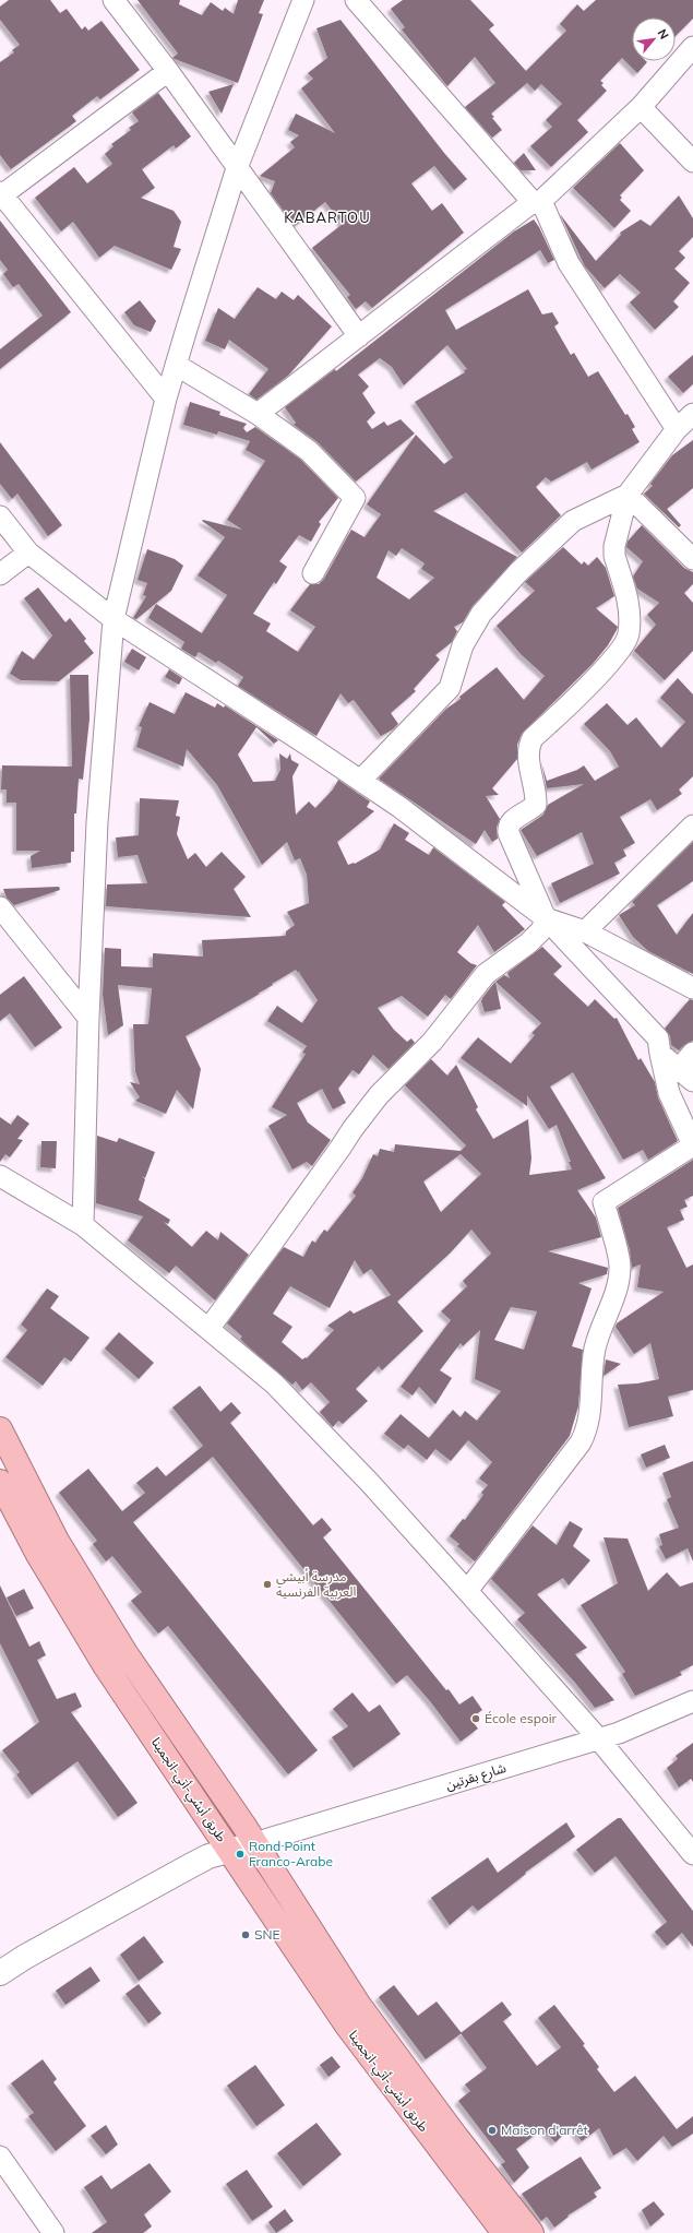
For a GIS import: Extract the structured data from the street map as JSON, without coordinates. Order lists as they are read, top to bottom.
{
  "streets": {
    "highway": ["طريق أبشي-أتي-انجمينا"],
    "street": ["شارع بقرتين"]
  },
  "districts": ["KABARTOU"],
  "places": [
    "مدرسة أبيشي العربية الفرنسية",
    "École espoir",
    "Rond Point Franco-Arabe",
    "SNE",
    "Maison d'arrêt"
  ],
  "north": "top right"
}
